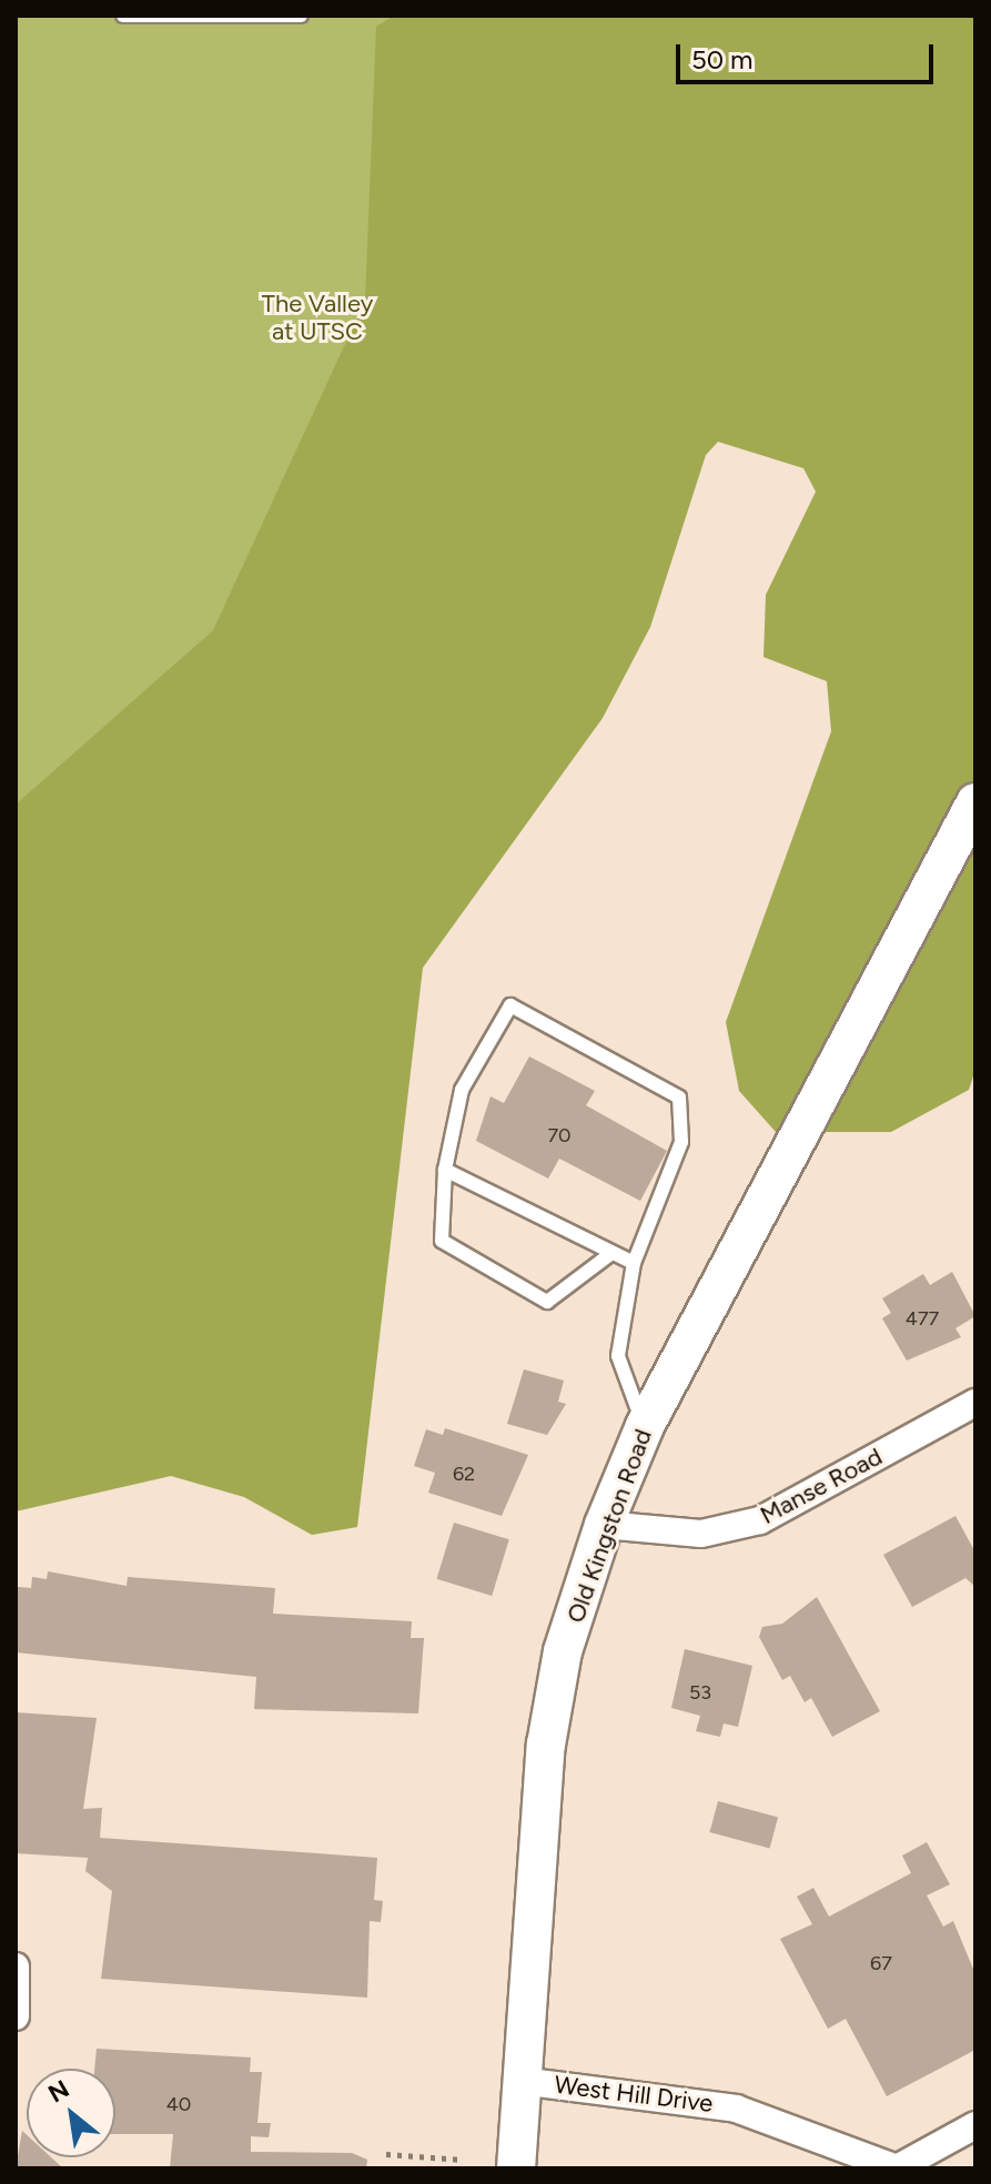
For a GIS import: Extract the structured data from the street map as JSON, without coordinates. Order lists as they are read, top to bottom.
{
  "streets": {
    "street": ["Manse Road", "Old Kingston Road", "West Hill Drive"]
  },
  "crossings": [
    ["Manse Road", "Old Kingston Road"],
    ["Old Kingston Road", "West Hill Drive"]
  ],
  "parks": ["The Valley at UTSC"],
  "house_numbers": [
    "70",
    "477",
    "62",
    "53",
    "67",
    "40"
  ],
  "scale_bar": "50 m",
  "north": "top left"
}
